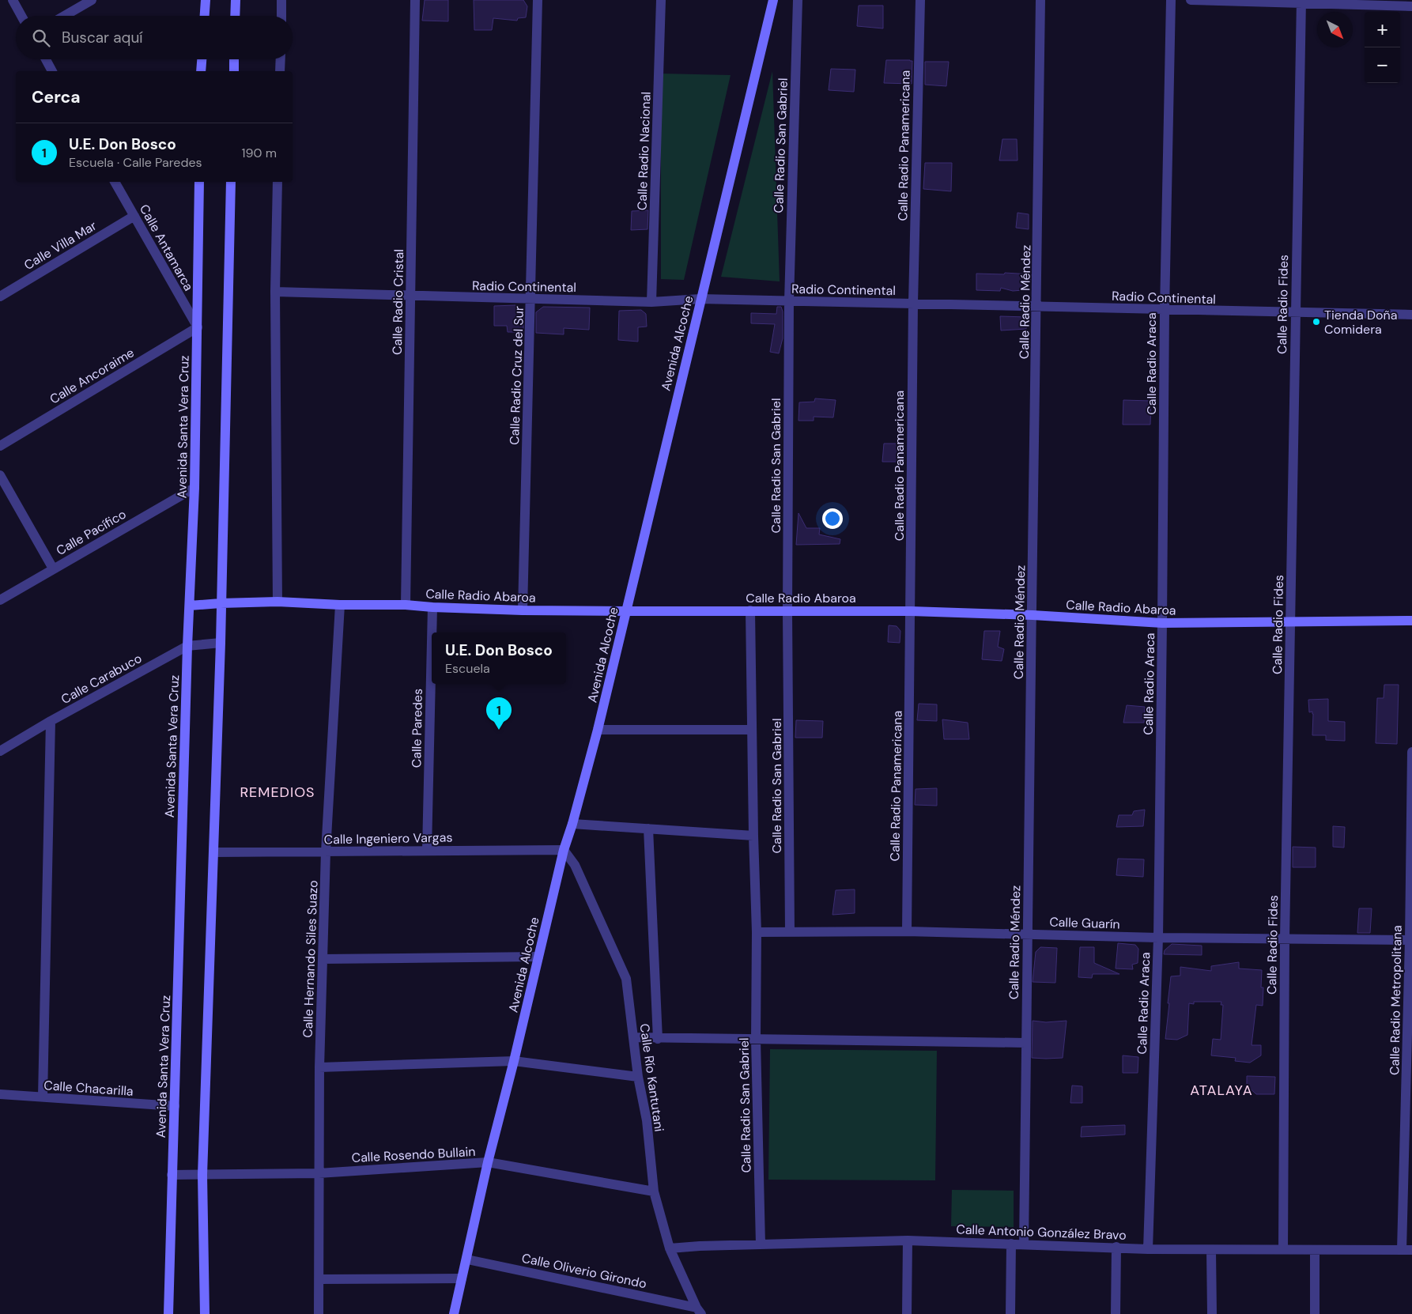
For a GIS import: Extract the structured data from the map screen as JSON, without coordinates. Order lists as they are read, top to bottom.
{
  "streets": {
    "street": [
      "Calle Radio San Gabriel",
      "Calle Radio Panamericana",
      "Calle Radio Nacional",
      "Calle Villa Mar",
      "Calle Antamarca",
      "Radio Continental",
      "Calle Radio Cristal",
      "Calle Radio Méndez",
      "Calle Radio Fides",
      "Avenida Alcoche",
      "Calle Radio Araca",
      "Calle Ancoraime",
      "Calle Radio Cruz del Sur",
      "Avenida Santa Vera Cruz",
      "Calle Pacífico",
      "Calle Radio Abaroa",
      "Calle Carabuco",
      "Calle Paredes",
      "Calle Ingeniero Vargas",
      "Calle Guarín",
      "Calle Hernando Siles Suazo",
      "Calle Radio Metropolitana",
      "Calle Río Kantutani",
      "Calle Chacarilla",
      "Calle Rosendo Bullain",
      "Calle Antonio González Bravo",
      "Calle Oliverio Girondo"
    ]
  },
  "crossings": [
    ["Calle Radio San Gabriel", "Radio Continental"],
    ["Calle Radio San Gabriel", "Calle Radio Abaroa"],
    ["Calle Radio San Gabriel", "Calle Guarín"],
    ["Calle Radio San Gabriel", "Calle Antonio González Bravo"],
    ["Calle Radio Panamericana", "Radio Continental"],
    ["Calle Radio Panamericana", "Calle Radio Abaroa"],
    ["Calle Radio Panamericana", "Calle Guarín"],
    ["Calle Radio Nacional", "Radio Continental"],
    ["Calle Villa Mar", "Calle Antamarca"],
    ["Calle Antamarca", "Calle Ancoraime"],
    ["Calle Antamarca", "Avenida Santa Vera Cruz"],
    ["Radio Continental", "Calle Radio Cristal"],
    ["Radio Continental", "Calle Radio Méndez"],
    ["Radio Continental", "Calle Radio Fides"],
    ["Radio Continental", "Avenida Alcoche"],
    ["Radio Continental", "Calle Radio Araca"],
    ["Radio Continental", "Calle Radio Cruz del Sur"],
    ["Calle Radio Cristal", "Calle Radio Abaroa"],
    ["Calle Radio Méndez", "Calle Radio Abaroa"],
    ["Calle Radio Méndez", "Calle Guarín"],
    ["Calle Radio Méndez", "Calle Antonio González Bravo"],
    ["Calle Radio Fides", "Calle Radio Abaroa"],
    ["Calle Radio Fides", "Calle Guarín"],
    ["Calle Radio Fides", "Calle Antonio González Bravo"],
    ["Avenida Alcoche", "Calle Radio Abaroa"],
    ["Avenida Alcoche", "Calle Ingeniero Vargas"],
    ["Avenida Alcoche", "Calle Río Kantutani"],
    ["Avenida Alcoche", "Calle Rosendo Bullain"],
    ["Avenida Alcoche", "Calle Oliverio Girondo"],
    ["Calle Radio Araca", "Calle Radio Abaroa"],
    ["Calle Radio Araca", "Calle Guarín"],
    ["Calle Radio Araca", "Calle Antonio González Bravo"],
    ["Calle Ancoraime", "Avenida Santa Vera Cruz"],
    ["Calle Radio Cruz del Sur", "Calle Radio Abaroa"],
    ["Avenida Santa Vera Cruz", "Calle Pacífico"],
    ["Avenida Santa Vera Cruz", "Calle Radio Abaroa"],
    ["Avenida Santa Vera Cruz", "Calle Carabuco"],
    ["Avenida Santa Vera Cruz", "Calle Chacarilla"],
    ["Avenida Santa Vera Cruz", "Calle Rosendo Bullain"],
    ["Calle Radio Abaroa", "Calle Paredes"],
    ["Calle Radio Abaroa", "Calle Hernando Siles Suazo"],
    ["Calle Paredes", "Calle Ingeniero Vargas"],
    ["Calle Ingeniero Vargas", "Calle Hernando Siles Suazo"],
    ["Calle Ingeniero Vargas", "Calle Río Kantutani"],
    ["Calle Guarín", "Calle Radio Metropolitana"],
    ["Calle Hernando Siles Suazo", "Calle Rosendo Bullain"],
    ["Calle Radio Metropolitana", "Calle Antonio González Bravo"],
    ["Calle Río Kantutani", "Calle Rosendo Bullain"],
    ["Calle Río Kantutani", "Calle Antonio González Bravo"],
    ["Calle Río Kantutani", "Calle Oliverio Girondo"]
  ],
  "districts": ["REMEDIOS", "ATALAYA"],
  "places": ["Tienda Doña Comidera"],
  "north": "bottom right",
  "page": {
    "map_buttons": ["+", "−"],
    "search": "Buscar aquí",
    "heading": "Cerca",
    "list": [
      {
        "mark": "1",
        "name": "U.E. Don Bosco",
        "note": "Escuela · Calle Paredes",
        "value": "190 m"
      }
    ],
    "popup": ["U.E. Don Bosco", "Escuela"],
    "pins": "1"
  }
}
